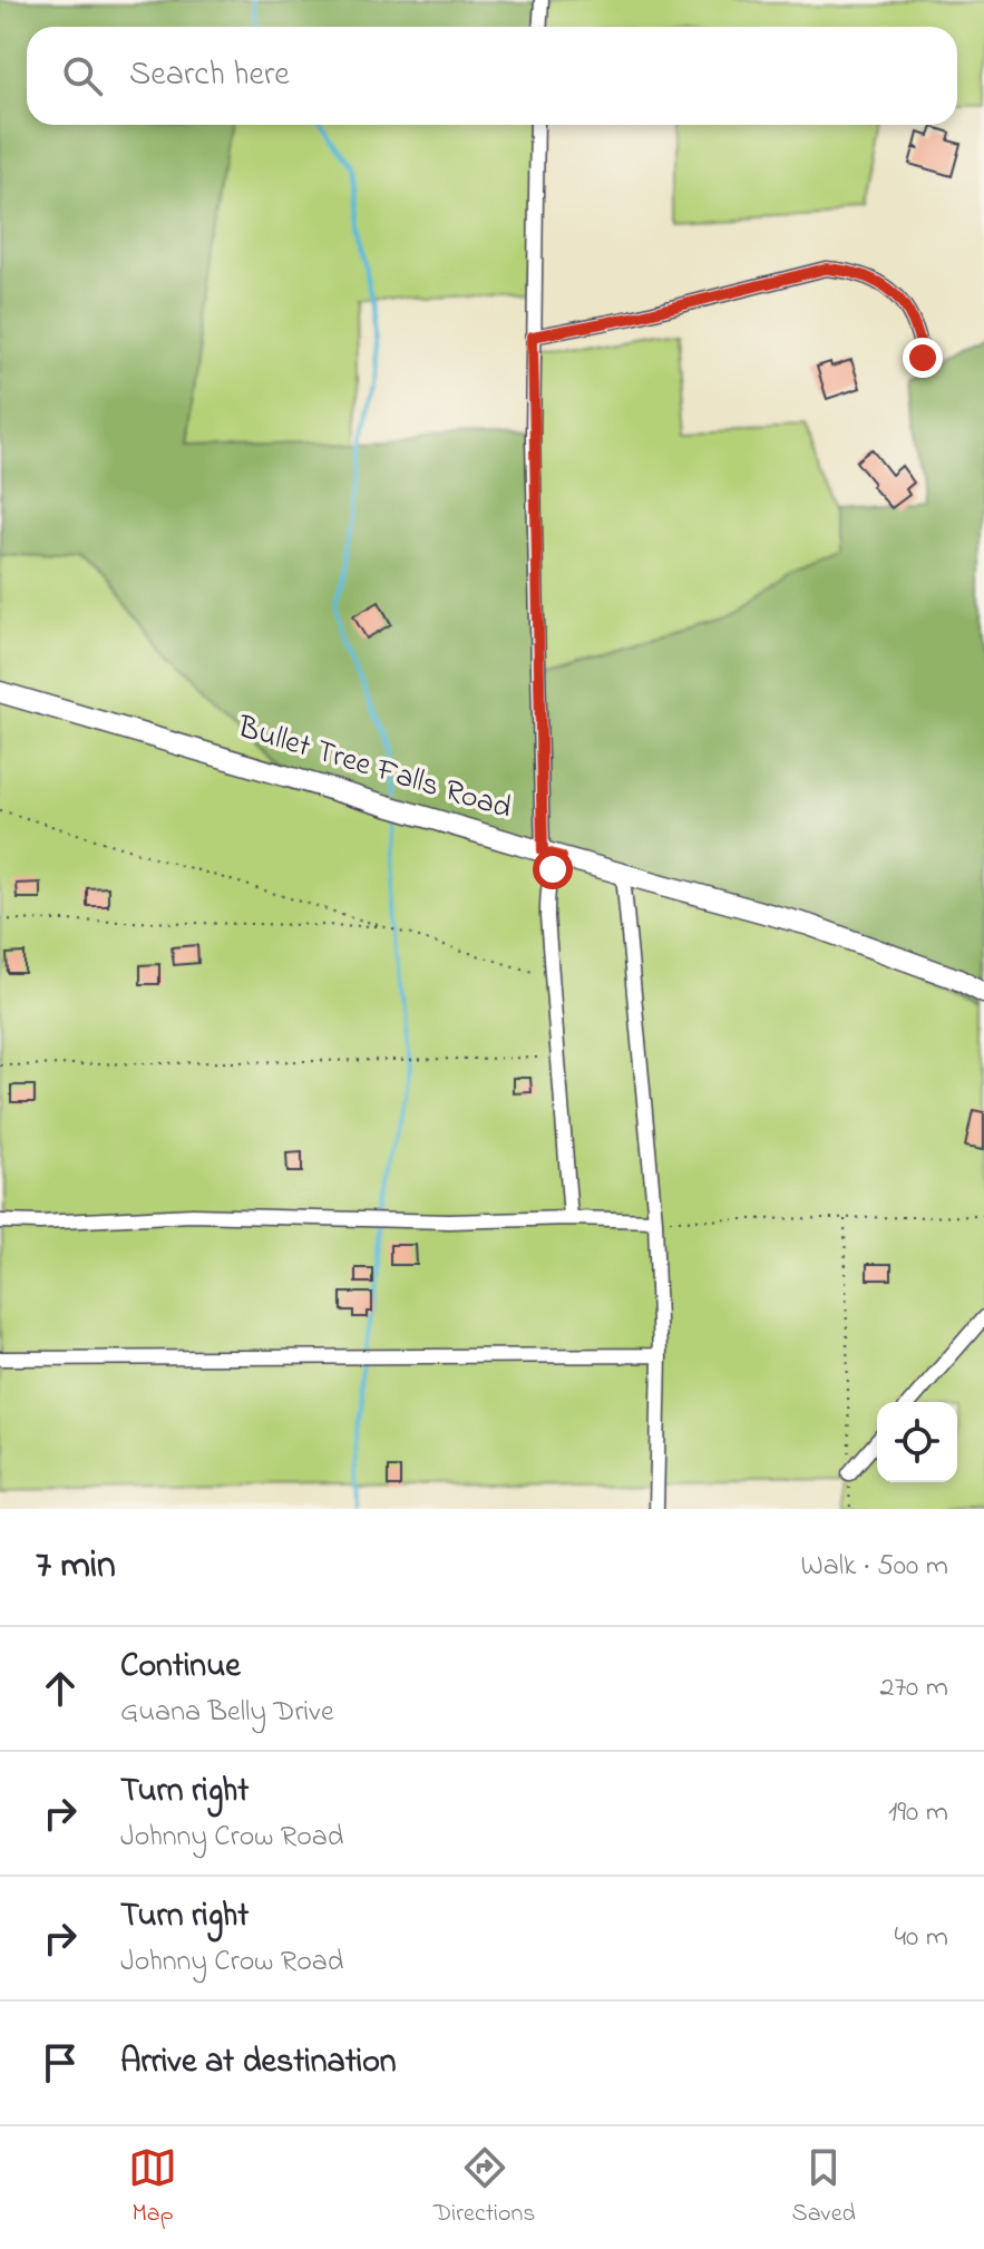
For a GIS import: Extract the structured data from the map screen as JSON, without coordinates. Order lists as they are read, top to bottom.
{
  "streets": {
    "main road": ["Bullet Tree Falls Road"]
  },
  "page": {
    "search": "Search here",
    "heading": ["7 min", "Walk · 500 m"],
    "list": [
      ["Continue", "Guana Belly Drive", "270 m"],
      ["Turn right", "Johnny Crow Road", "190 m"],
      ["Turn right", "Johnny Crow Road", "40 m"],
      "Arrive at destination"
    ],
    "nav": ["Map", "Directions", "Saved"]
  }
}
